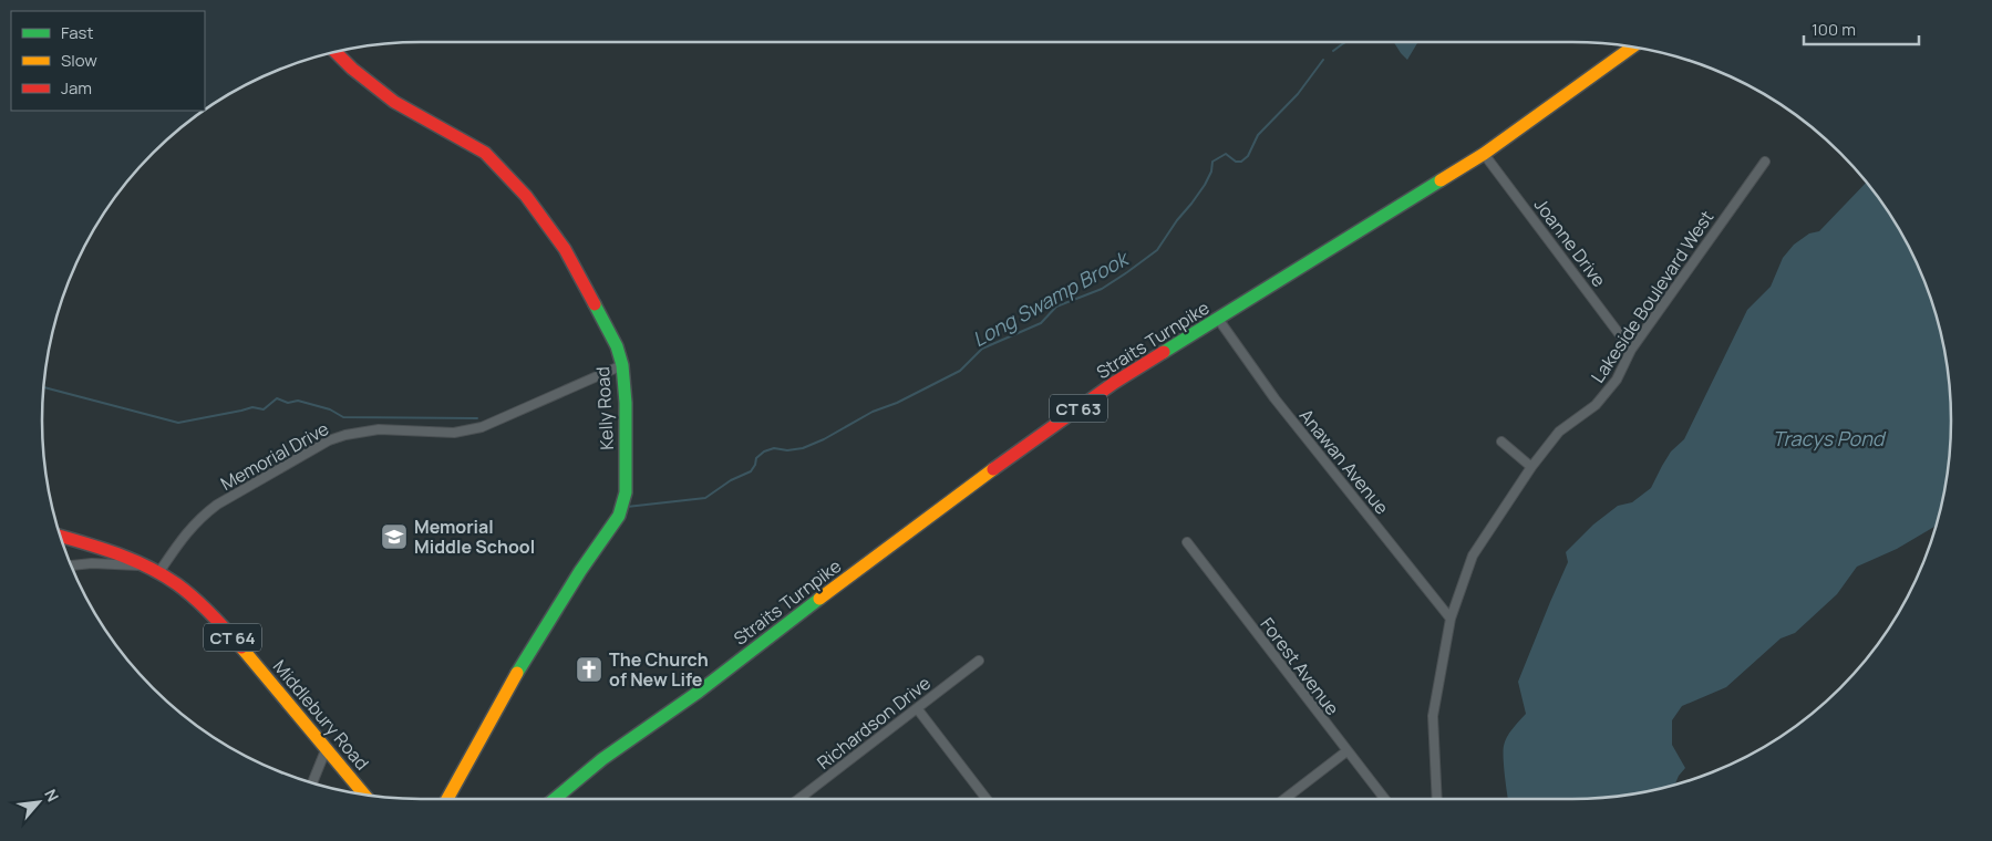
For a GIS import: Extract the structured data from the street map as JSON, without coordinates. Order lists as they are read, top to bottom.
{
  "streets": {
    "main road": [
      "Straits Turnpike",
      "Kelly Road",
      "CT 63",
      "CT 64",
      "Middlebury Road"
    ],
    "street": [
      "Joanne Drive",
      "Lakeside Boulevard West",
      "Memorial Drive",
      "Anawan Avenue",
      "Forest Avenue",
      "Richardson Drive"
    ]
  },
  "crossings": [
    ["Joanne Drive", "Lakeside Boulevard West"],
    ["Joanne Drive", "Straits Turnpike"],
    ["Lakeside Boulevard West", "Anawan Avenue"],
    ["Straits Turnpike", "Anawan Avenue"],
    ["Kelly Road", "Memorial Drive"],
    ["Memorial Drive", "Middlebury Road"]
  ],
  "water": ["Long Swamp Brook", "Tracys Pond"],
  "places": {
    "school or university": ["Memorial Middle School"],
    "church": ["The Church of New Life"]
  },
  "legend": ["Fast", "Slow", "Jam"],
  "scale_bar": "100 m",
  "north": "top right"
}
